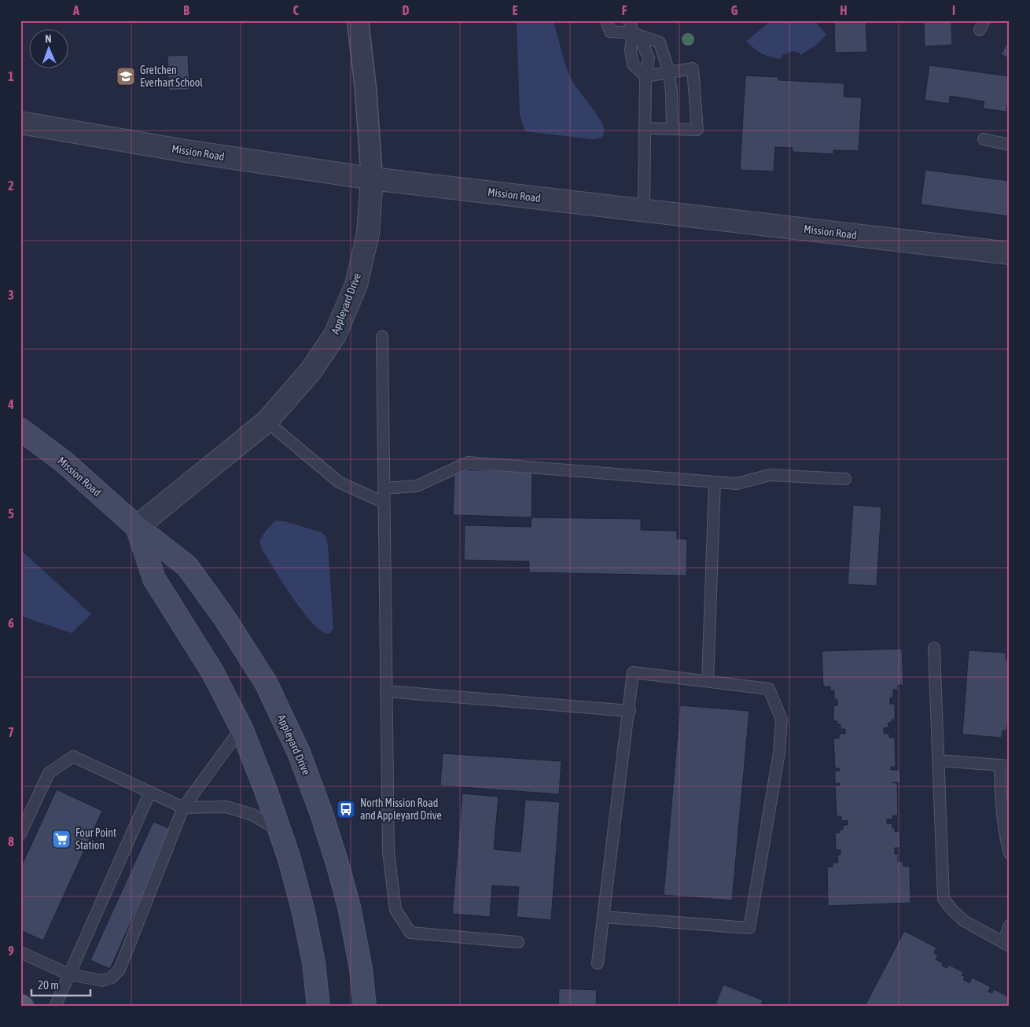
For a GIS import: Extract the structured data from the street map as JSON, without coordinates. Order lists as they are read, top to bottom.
{
  "streets": {
    "main road": ["Mission Road", "Appleyard Drive"]
  },
  "crossings": [
    ["Mission Road", "Appleyard Drive"]
  ],
  "places": {
    "school or university": ["Gretchen Everhart School"],
    "bus stop": ["North Mission Road and Appleyard Drive"],
    "supermarket": ["Four Point Station"]
  },
  "scale_bar": "20 m",
  "north": "top",
  "grid": {
    "columns": [
      "A",
      "B",
      "C",
      "D",
      "E",
      "F",
      "G",
      "H",
      "I"
    ],
    "rows": [
      "1",
      "2",
      "3",
      "4",
      "5",
      "6",
      "7",
      "8",
      "9"
    ]
  }
}
